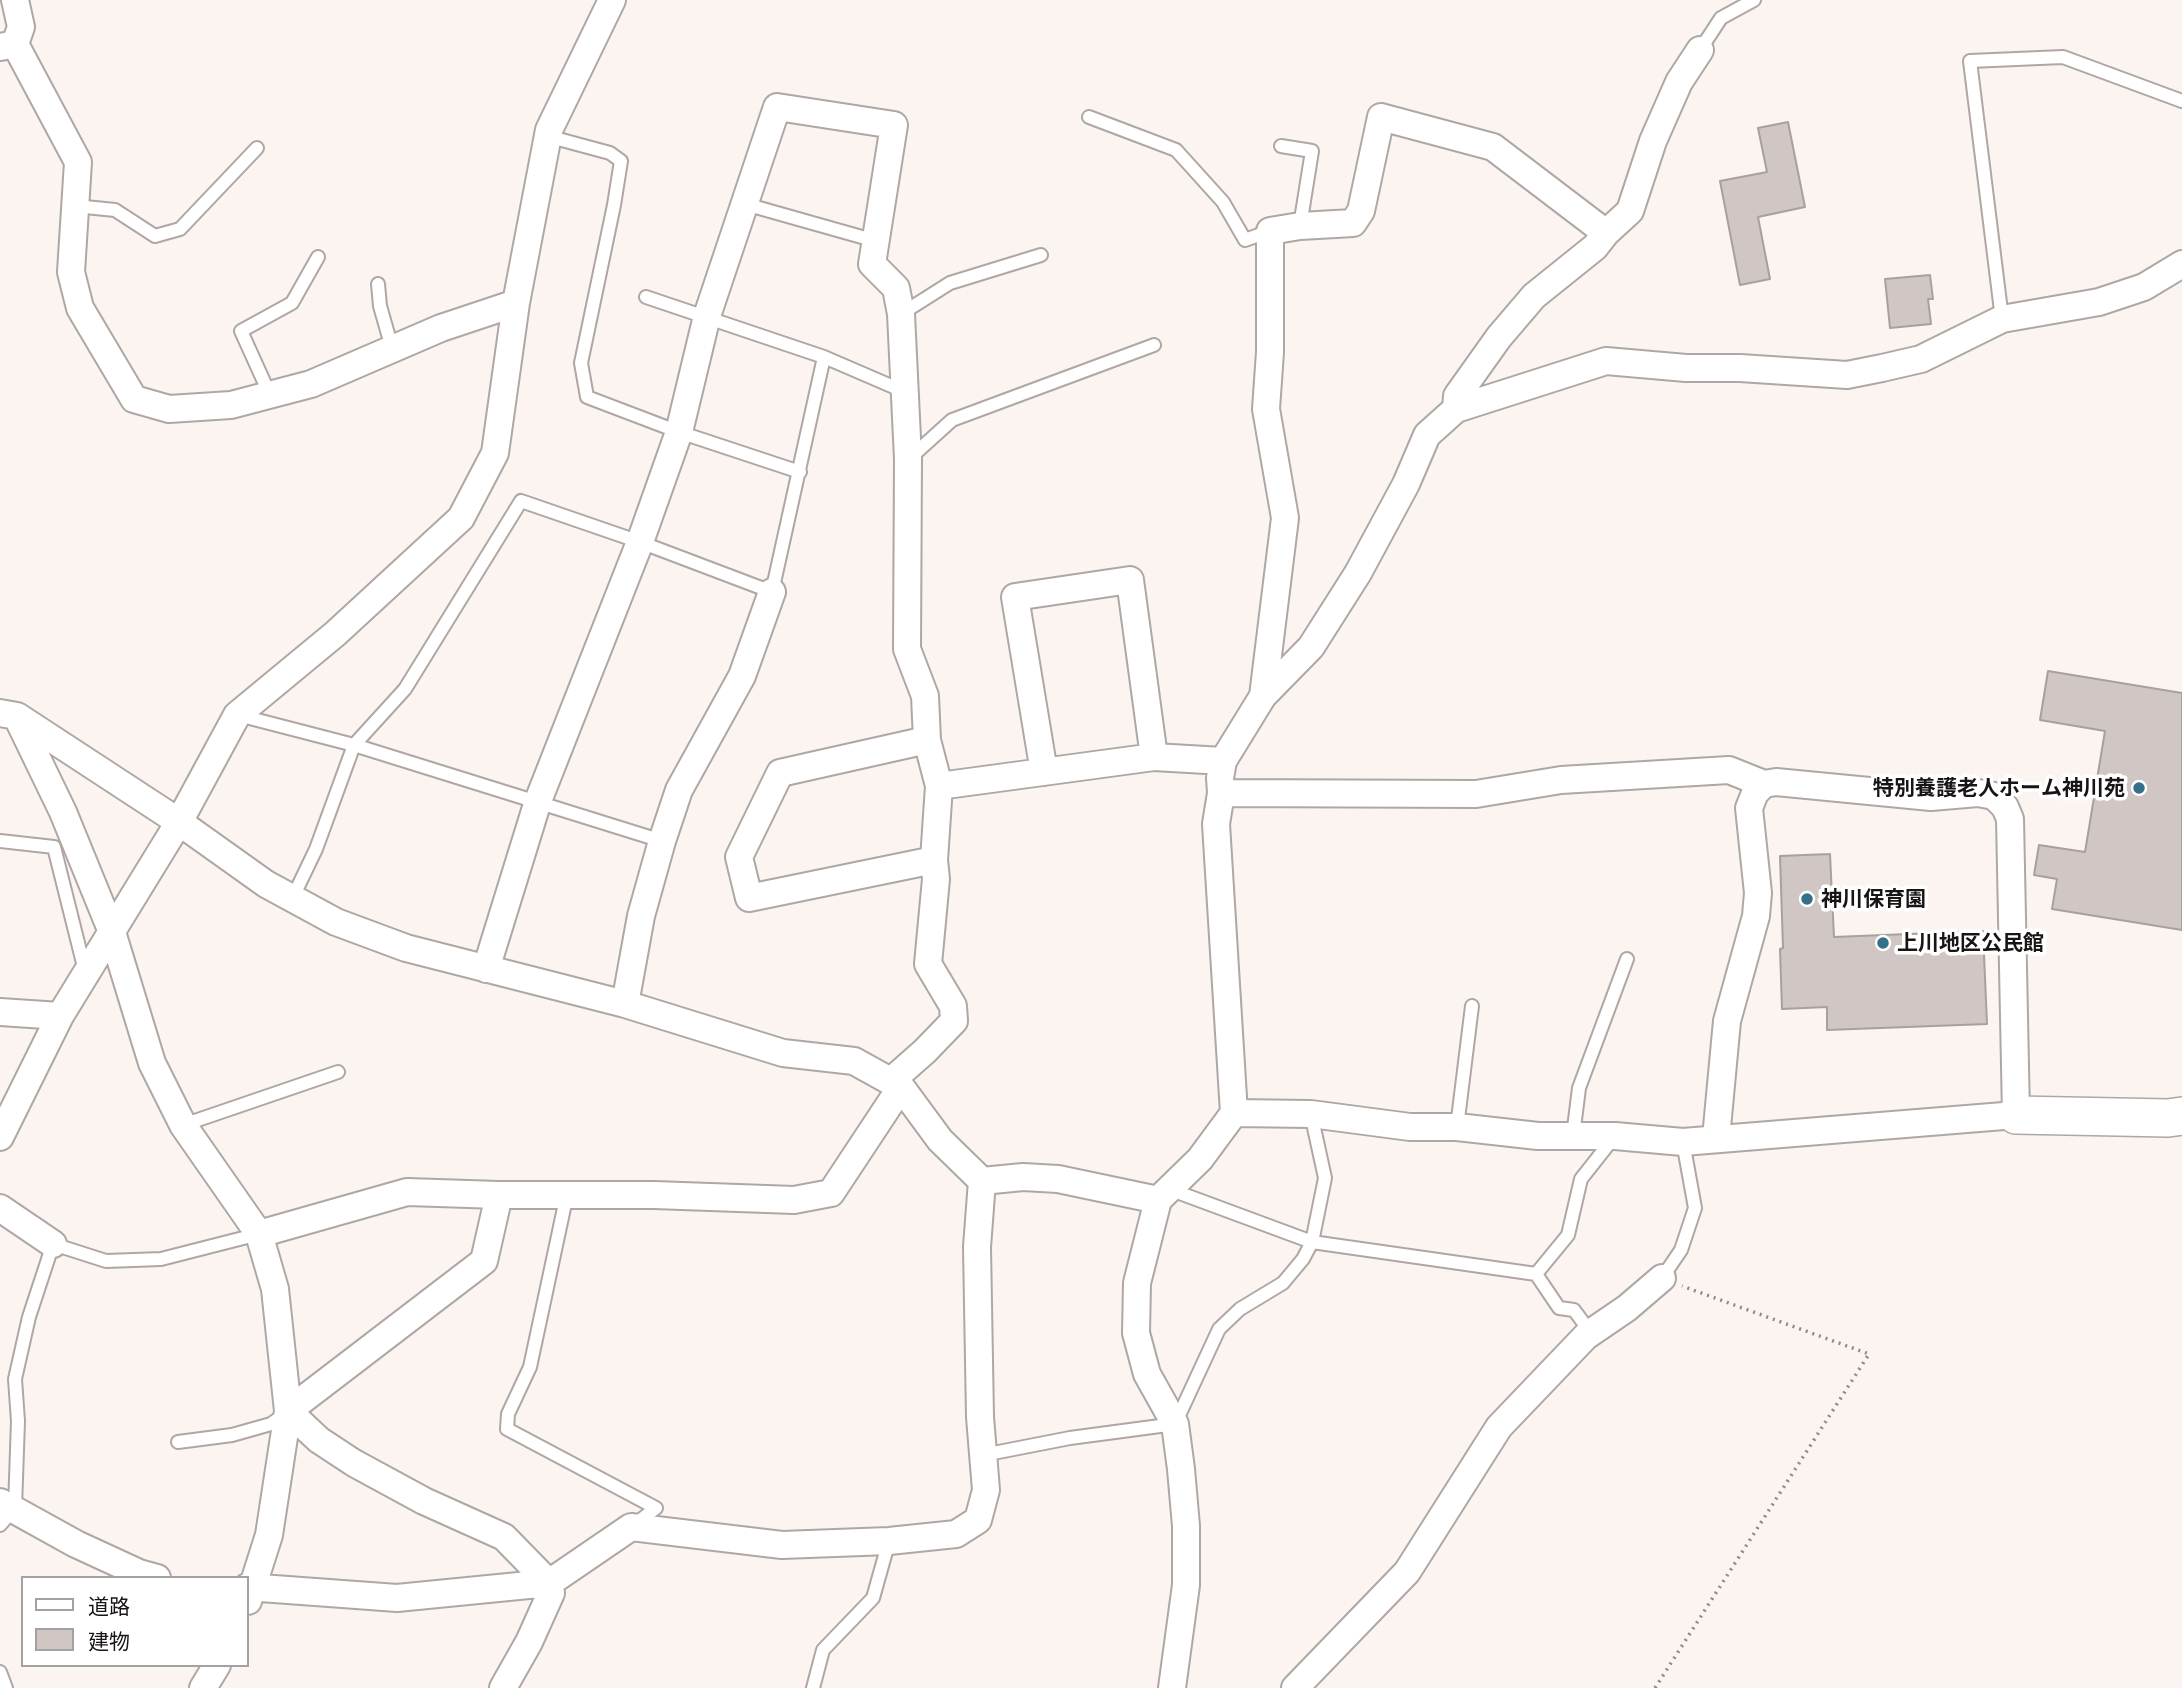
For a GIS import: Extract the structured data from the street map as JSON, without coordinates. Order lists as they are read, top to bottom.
{
  "places": ["特別養護老人ホーム神川苑", "神川保育園", "上川地区公民館"],
  "legend": ["道路", "建物"]
}
